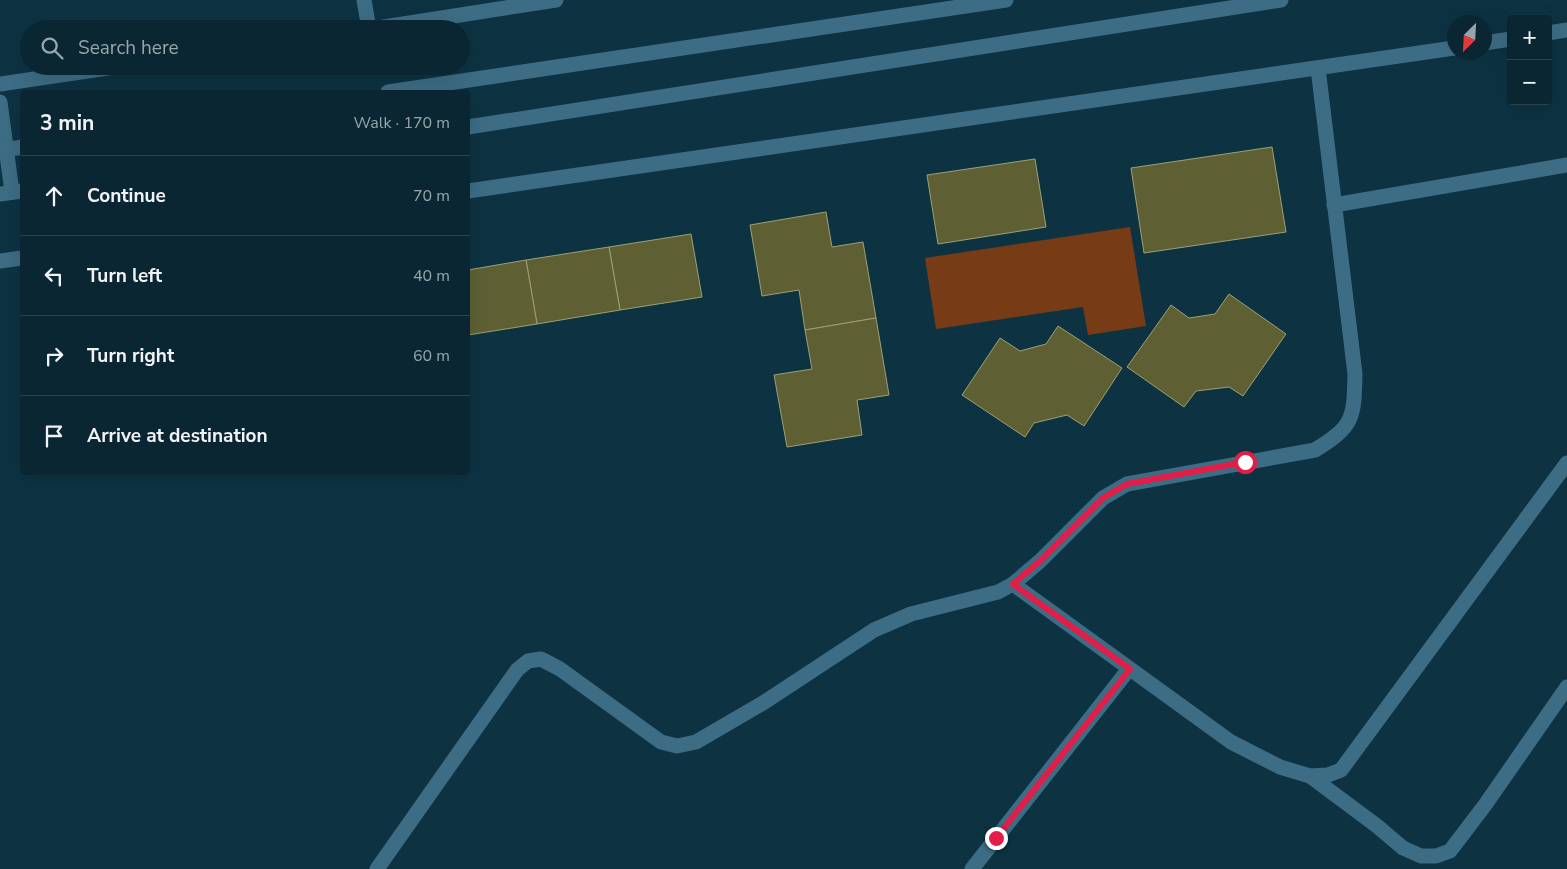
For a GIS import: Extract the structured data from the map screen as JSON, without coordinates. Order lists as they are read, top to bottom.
{
  "north": "bottom left",
  "page": {
    "map_buttons": ["+", "−"],
    "search": "Search here",
    "heading": ["3 min", "Walk · 170 m"],
    "list": [
      ["Continue", "70 m"],
      ["Turn left", "40 m"],
      ["Turn right", "60 m"],
      "Arrive at destination"
    ]
  }
}
